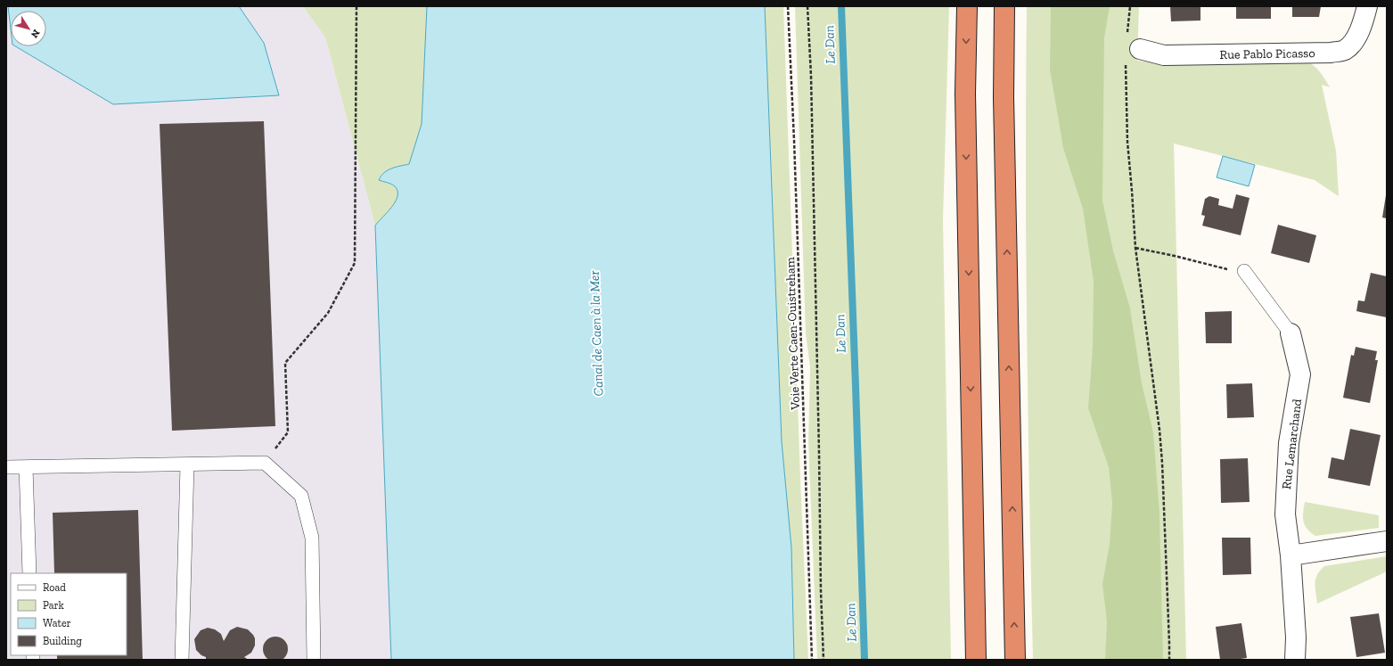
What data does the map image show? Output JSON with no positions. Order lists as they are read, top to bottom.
{
  "streets": {
    "street": ["Rue Pablo Picasso", "Rue Lemarchand"],
    "path": ["Voie Verte Caen-Ouistreham"]
  },
  "water": ["Le Dan", "Canal de Caen à la Mer"],
  "legend": [
    "Road",
    "Park",
    "Water",
    "Building"
  ],
  "north": "bottom right"
}
